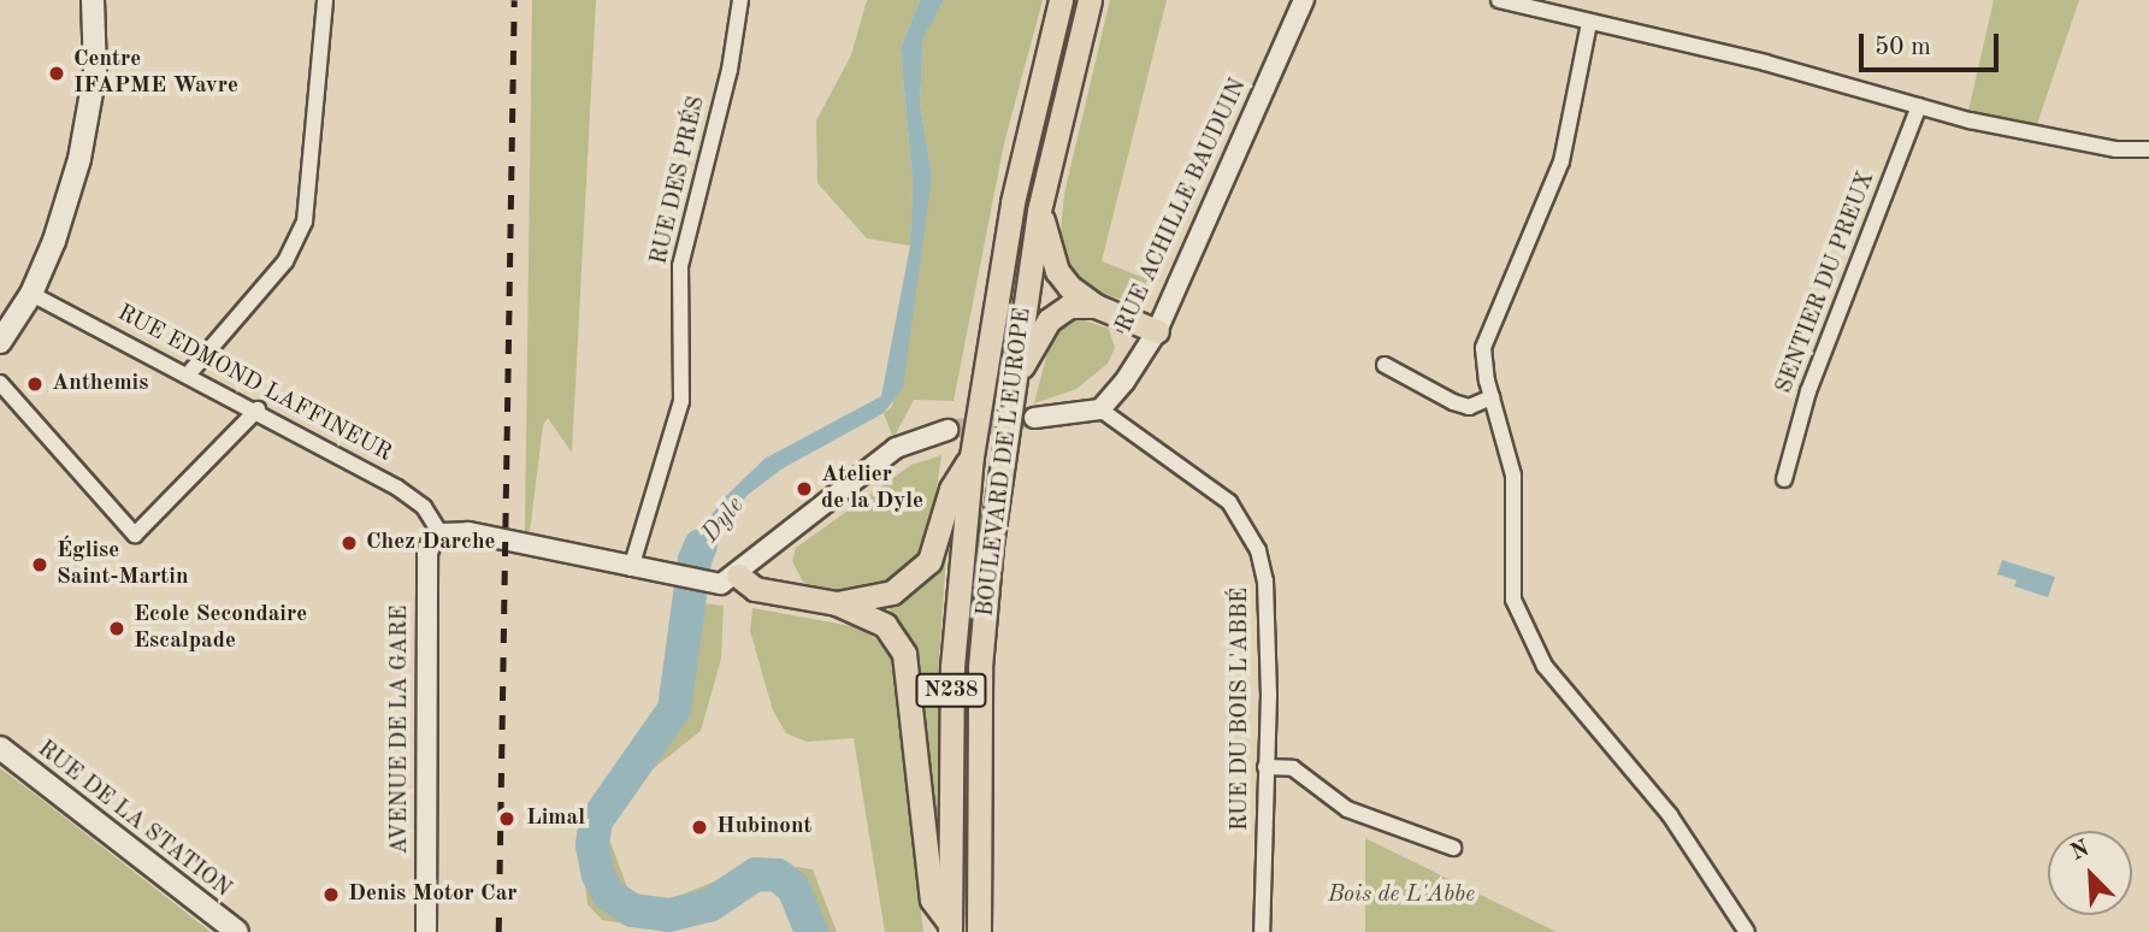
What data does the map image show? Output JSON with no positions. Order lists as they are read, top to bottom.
{
  "streets": {
    "highway": ["BOULEVARD DE L'EUROPE", "N238"],
    "main road": ["RUE DE LA STATION"],
    "street": [
      "RUE DES PRÉS",
      "RUE ACHILLE BAUDUIN",
      "SENTIER DU PREUX",
      "RUE EDMOND LAFFINEUR",
      "RUE DU BOIS L'ABBÉ",
      "AVENUE DE LA GARE"
    ]
  },
  "crossings": [
    ["RUE ACHILLE BAUDUIN", "RUE DU BOIS L'ABBÉ"],
    ["RUE EDMOND LAFFINEUR", "AVENUE DE LA GARE"]
  ],
  "water": ["Dyle"],
  "parks": ["Bois de L'Abbe"],
  "places": [
    "Centre IFAPME Wavre",
    "Anthemis",
    "Atelier de la Dyle",
    "Chez Darche",
    "Église Saint-Martin",
    "Ecole Secondaire Escalpade",
    "Limal",
    "Hubinont",
    "Denis Motor Car"
  ],
  "scale_bar": "50 m",
  "north": "top left"
}
